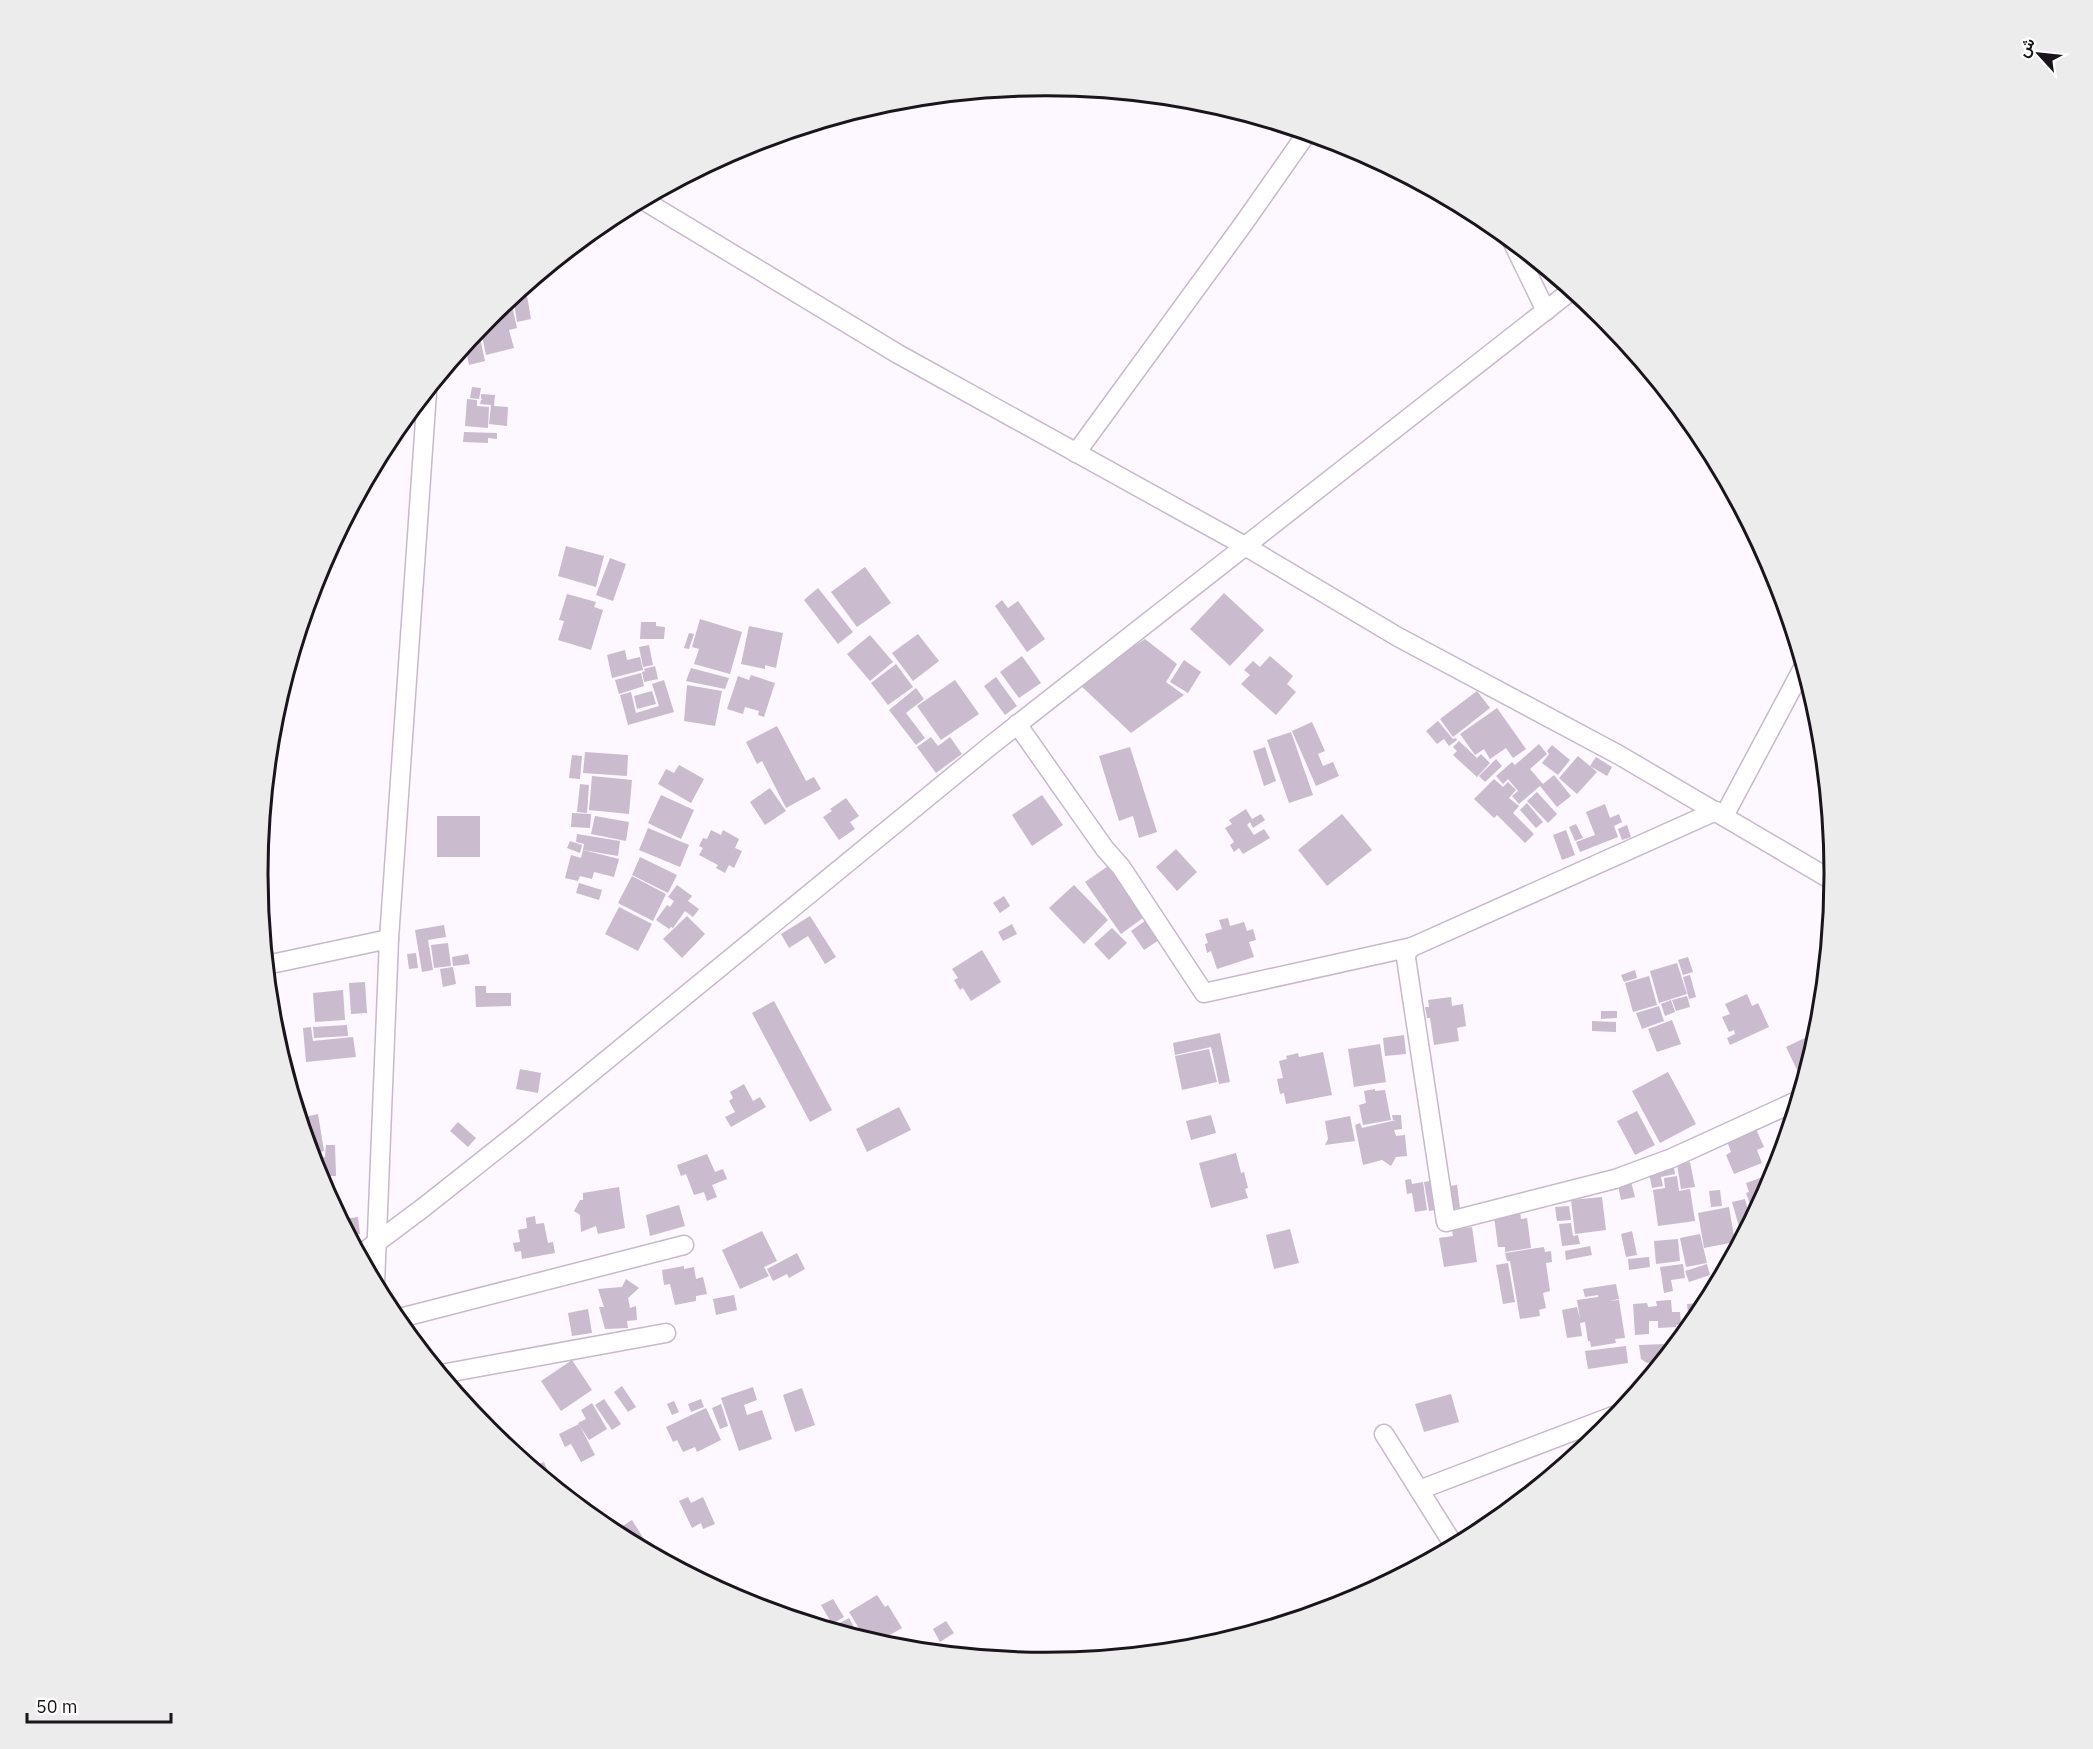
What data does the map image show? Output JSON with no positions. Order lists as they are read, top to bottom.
{
  "scale_bar": "50 m",
  "north": "top left"
}
